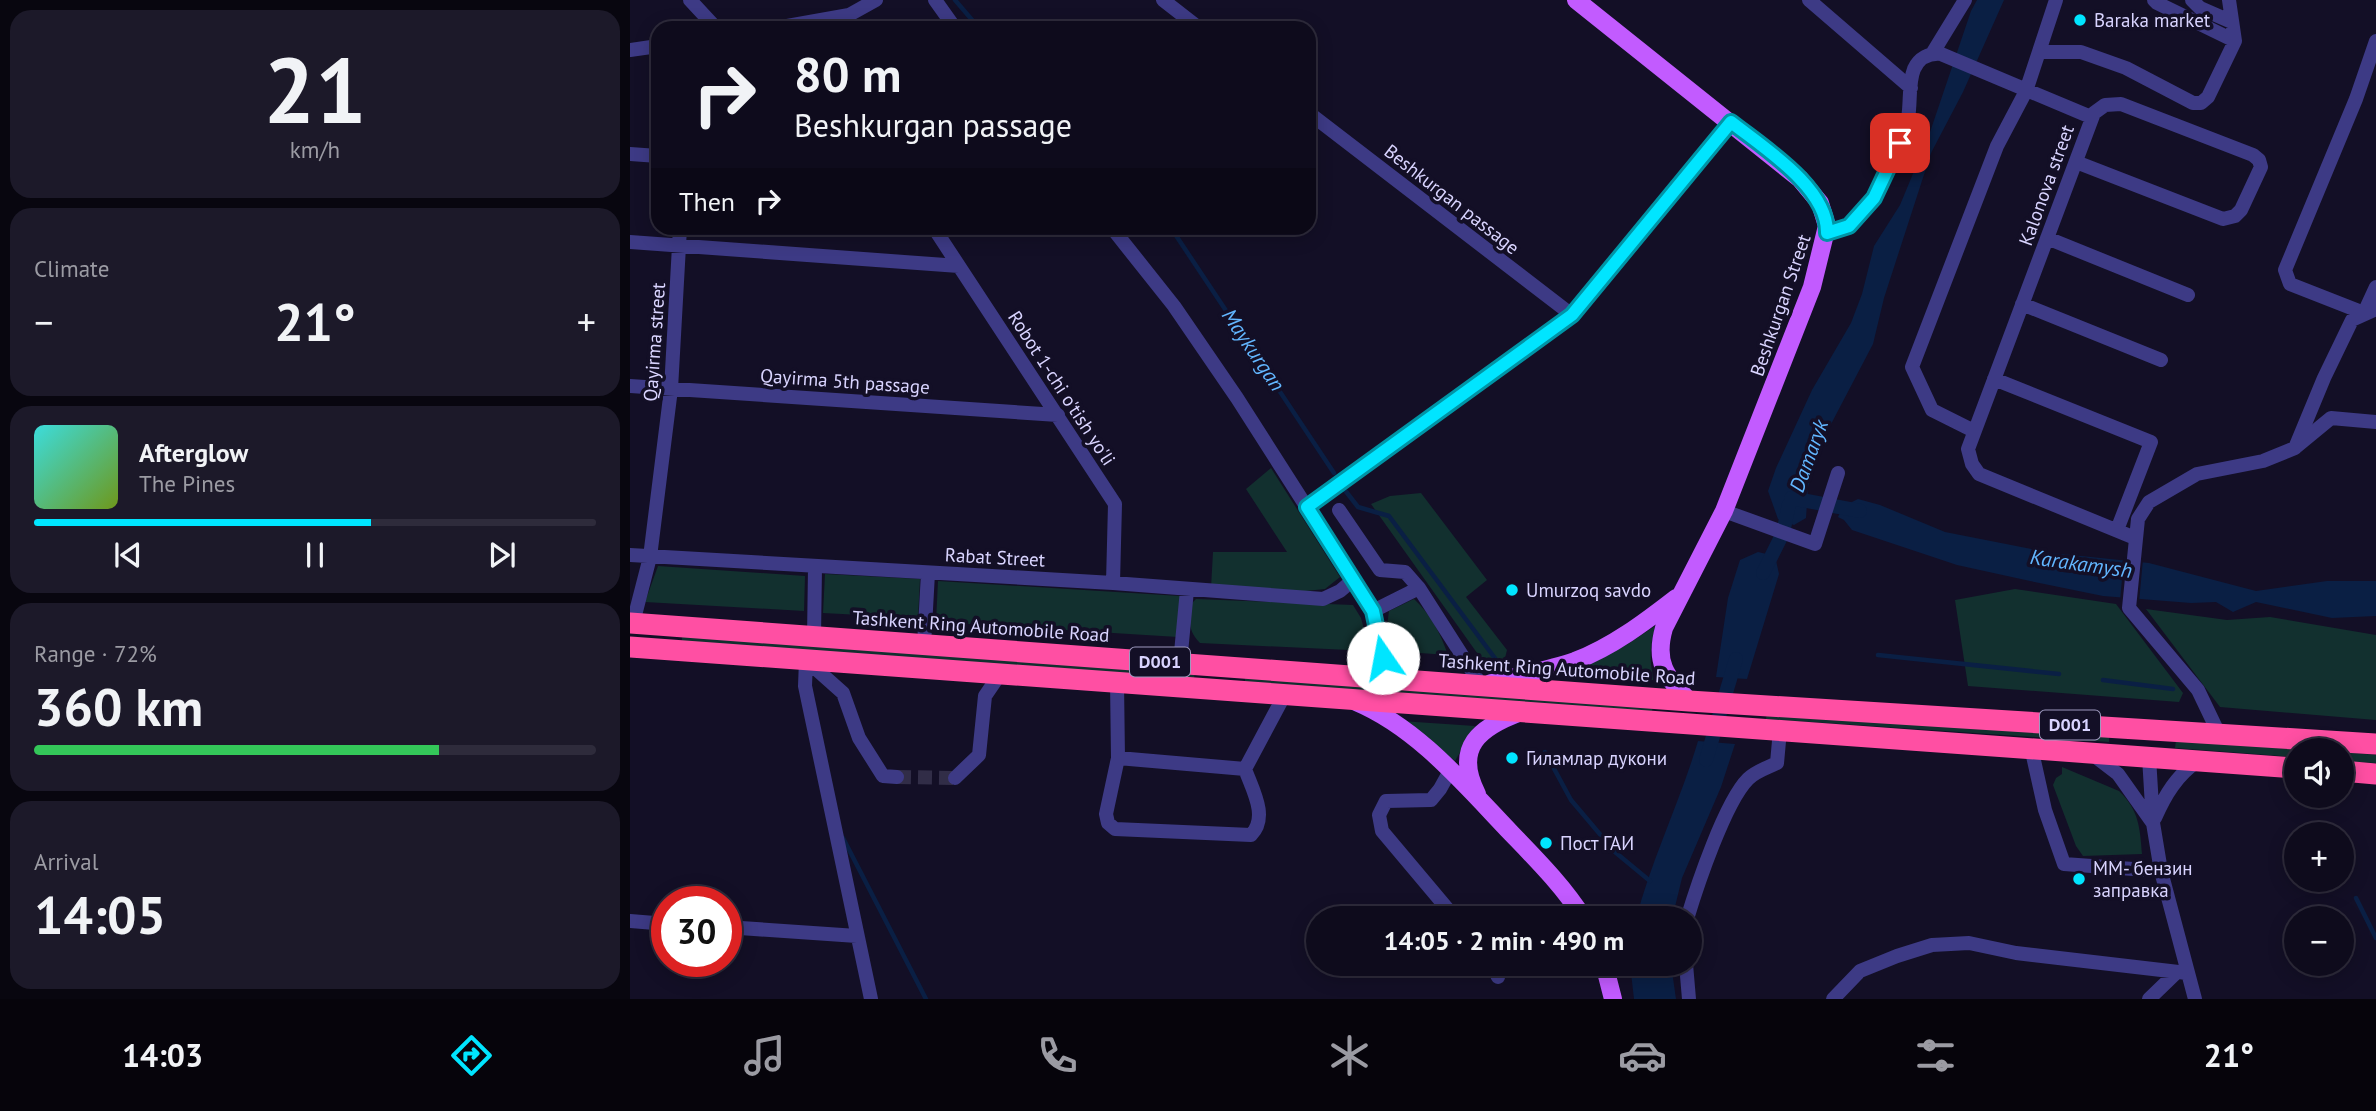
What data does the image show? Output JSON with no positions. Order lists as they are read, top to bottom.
{
  "streets": {
    "highway": ["Tashkent Ring Automobile Road", "D001"],
    "main road": ["Beshkurgan Street"],
    "street": [
      "Kalonova street",
      "Beshkurgan passage",
      "Qayirma street",
      "Qayirma 5th passage",
      "Robot 1-chi o'tish yo'li",
      "Rabat Street"
    ]
  },
  "crossings": [
    ["Beshkurgan Street", "Tashkent Ring Automobile Road"],
    ["Qayirma street", "Qayirma 5th passage"],
    ["Qayirma street", "Rabat Street"],
    ["Qayirma street", "Tashkent Ring Automobile Road"],
    ["Qayirma 5th passage", "Robot 1-chi o'tish yo'li"],
    ["Robot 1-chi o'tish yo'li", "Rabat Street"]
  ],
  "water": ["Maykurgan", "Damaryk", "Karakamysh"],
  "places": [
    "Baraka market",
    "Umurzoq savdo",
    "Гиламлар дукони",
    "Пост ГАИ",
    "ММ- бензин заправка"
  ],
  "page": {
    "tile": [
      ["21", "km/h"],
      "Climate",
      ["Range · 72%", "360 km"],
      ["Arrival", "14:05"]
    ],
    "turn": ["80 m", "Beshkurgan passage"],
    "then": "Then",
    "heat": ["−", "21°", "+"],
    "song": ["Afterglow", "The Pines"],
    "map_buttons": ["+", "−"],
    "limit": "30",
    "trip": "14:05 · 2 min · 490 m",
    "tabs": ["14:03", "21°"]
  }
}
